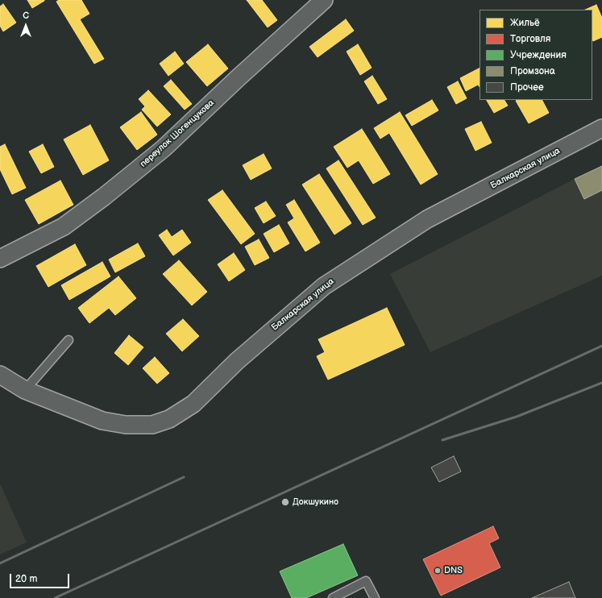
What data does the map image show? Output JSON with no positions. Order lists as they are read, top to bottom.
{
  "streets": {
    "street": ["переулок Шогенцукова", "Балкарская улица"]
  },
  "places": ["Докшукино", "DNS"],
  "legend": [
    "Жильё",
    "Торговля",
    "Учреждения",
    "Промзона",
    "Прочее"
  ],
  "scale_bar": "20 m",
  "north": "top"
}
